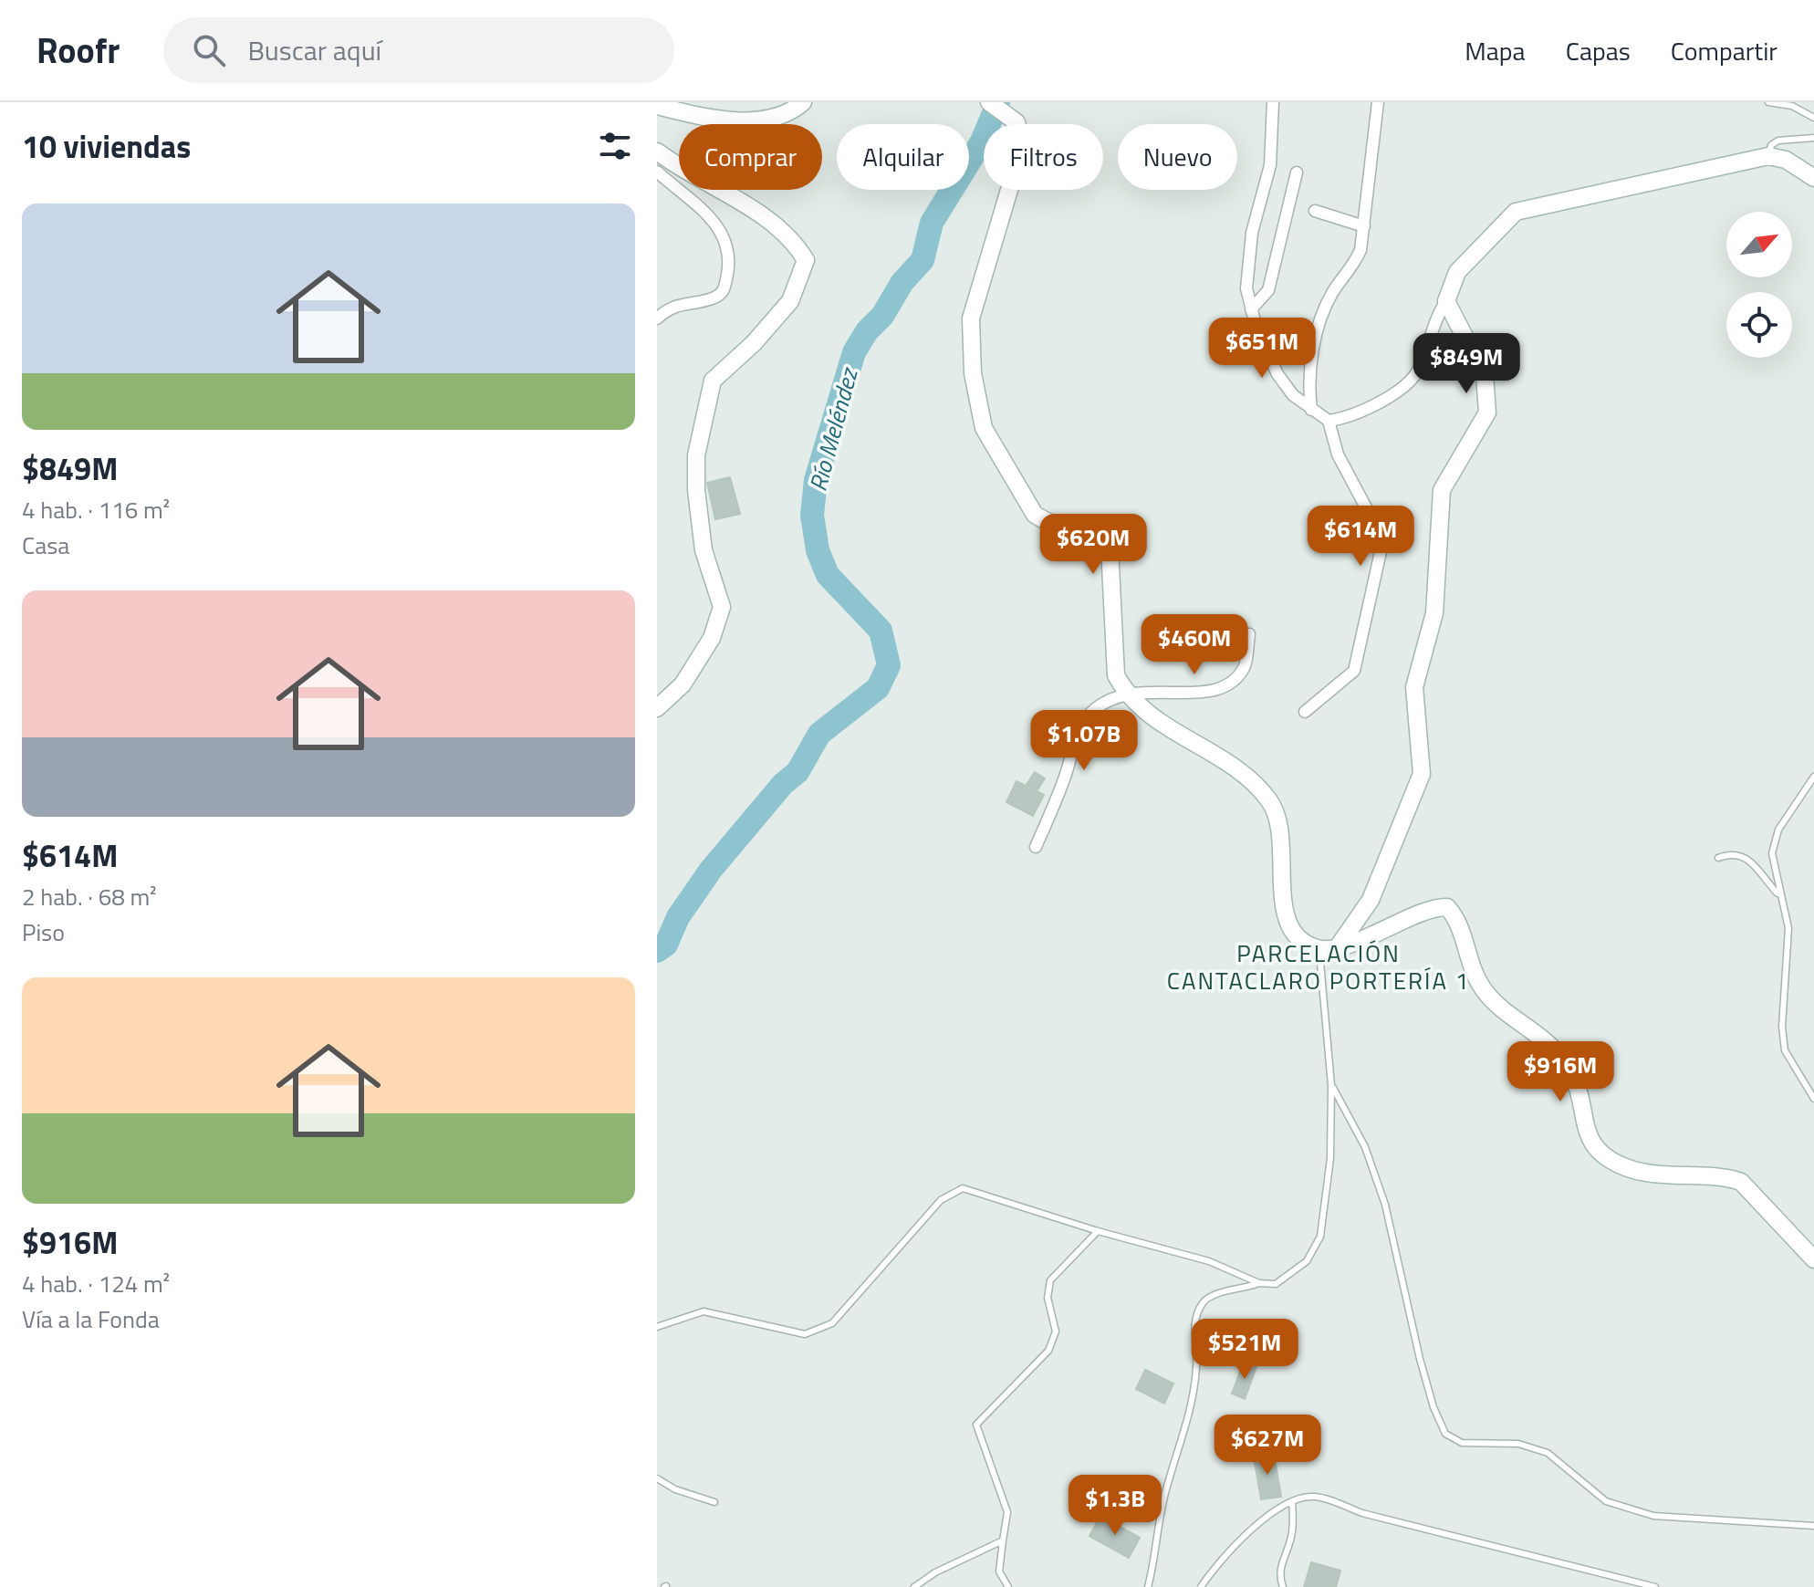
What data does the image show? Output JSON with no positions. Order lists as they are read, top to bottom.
{
  "districts": ["PARCELACIÓN CANTACLARO PORTERÍA 1"],
  "water": ["Río Meléndez"],
  "north": "top right",
  "page": {
    "header": "Roofr",
    "search": "Buscar aquí",
    "nav": ["Mapa", "Capas", "Compartir"],
    "heading": "10 viviendas",
    "chip": [
      "Comprar",
      "Alquilar",
      "Filtros",
      "Nuevo"
    ],
    "list": [
      {
        "name": "$849M",
        "note": "4 hab. · 116 m² · Casa"
      },
      {
        "name": "$614M",
        "note": "2 hab. · 68 m² · Piso"
      },
      {
        "name": "$916M",
        "note": "4 hab. · 124 m² · Vía a la Fonda"
      }
    ],
    "price": [
      "$651M",
      "$849M",
      "$614M",
      "$620M",
      "$460M",
      "$1.07B",
      "$916M",
      "$521M",
      "$627M",
      "$1.3B"
    ]
  }
}
